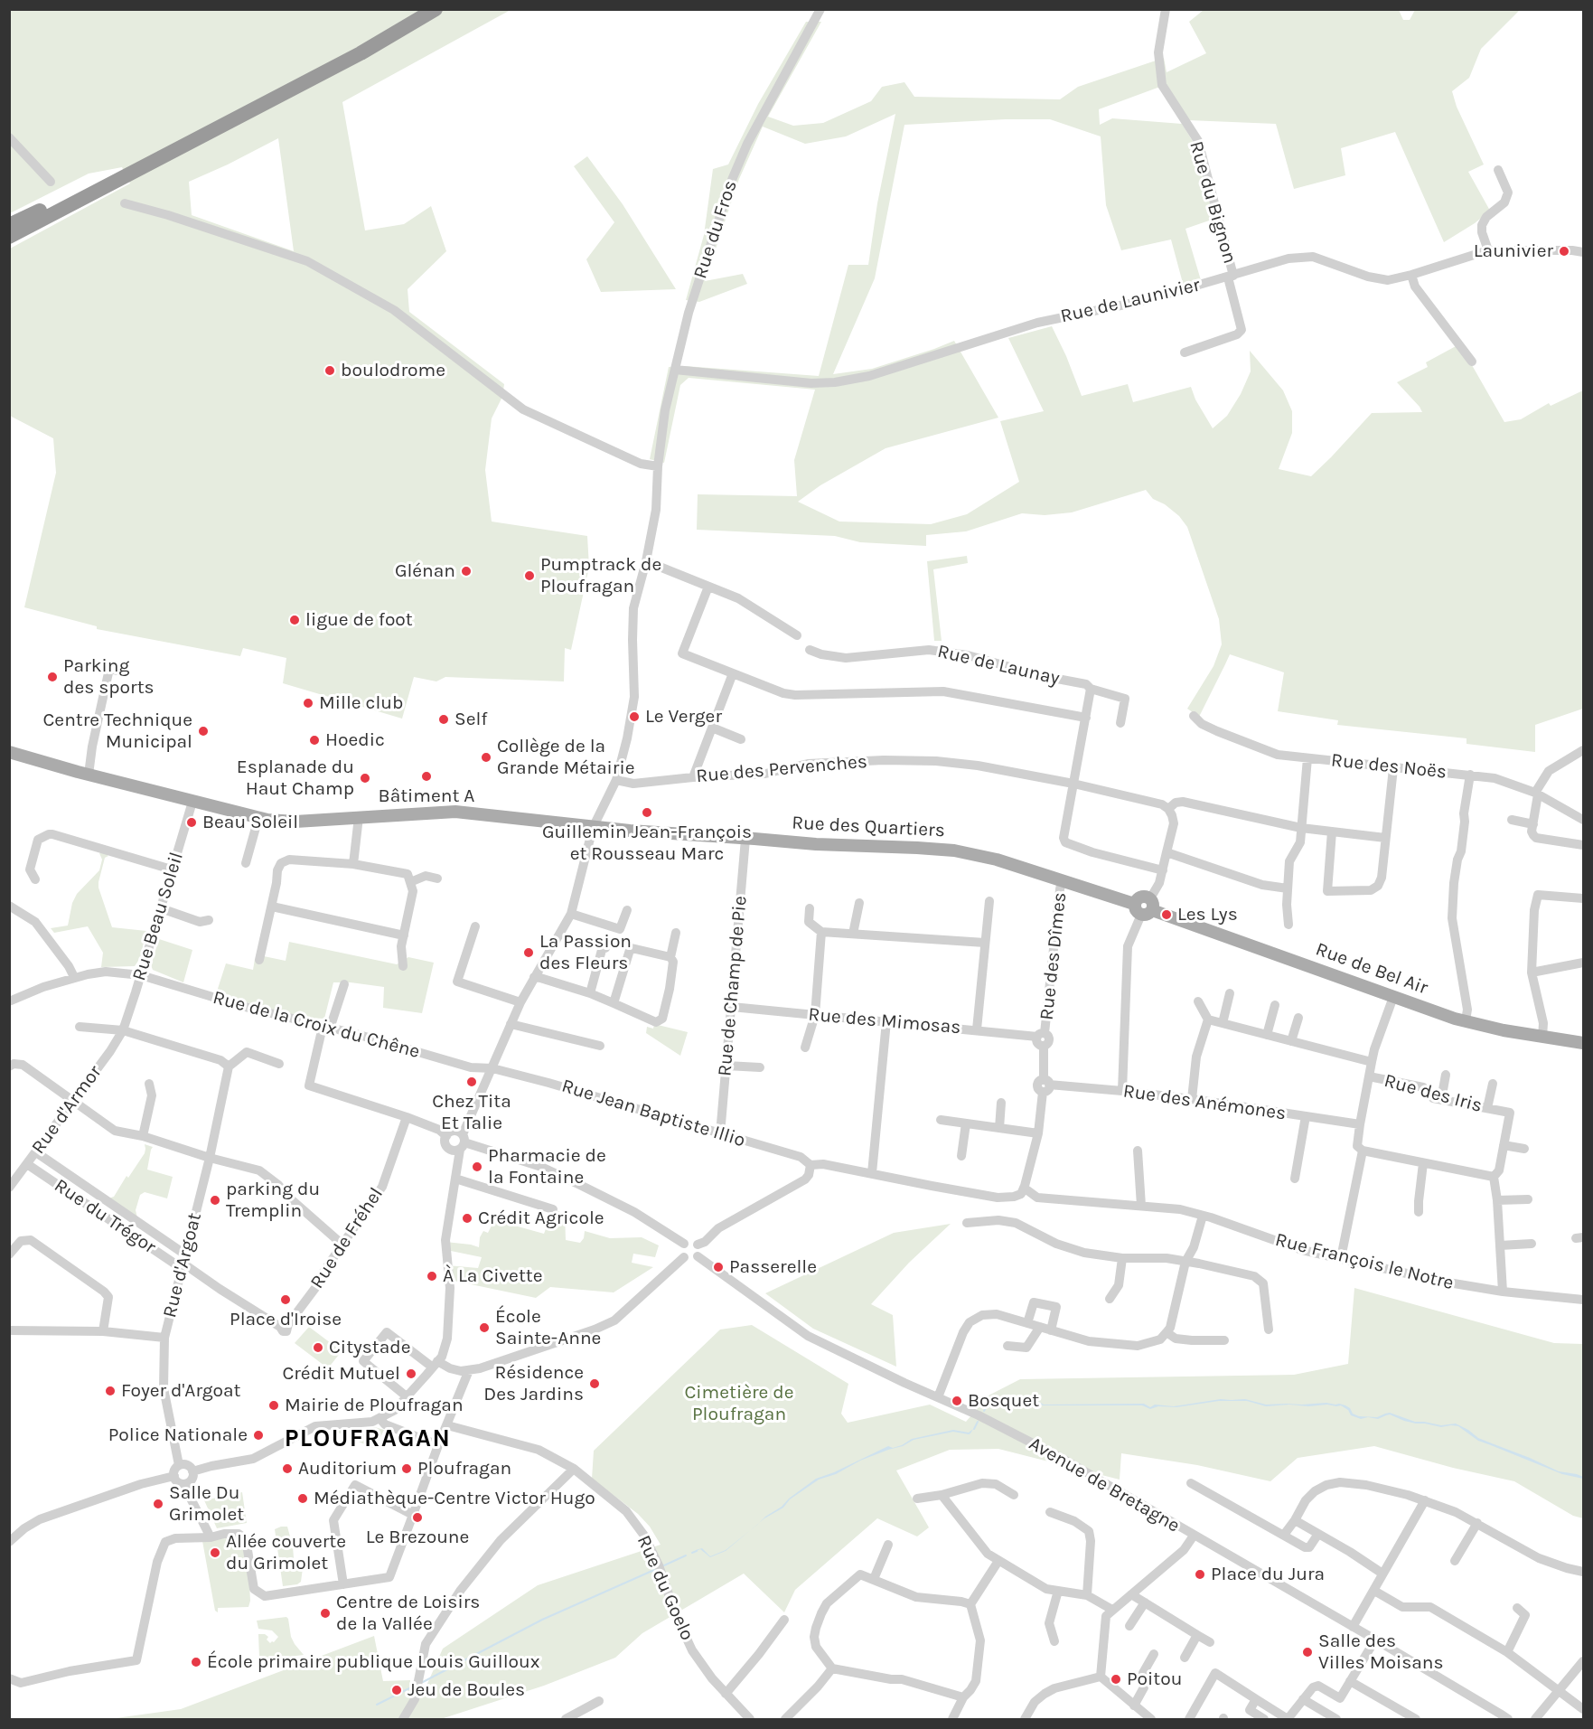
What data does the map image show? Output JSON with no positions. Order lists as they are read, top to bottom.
{
  "streets": {
    "main road": ["Rue des Quartiers", "Rue de Bel Air"],
    "street": [
      "Rue du Bignon",
      "Rue du Fros",
      "Rue de Launivier",
      "Rue de Launay",
      "Rue des Noës",
      "Rue des Pervenches",
      "Rue Beau Soleil",
      "Rue des Dîmes",
      "Rue de Champ de Pie",
      "Rue des Mimosas",
      "Rue de la Croix du Chêne",
      "Rue des Iris",
      "Rue des Anémones",
      "Rue d'Armor",
      "Rue Jean Baptiste Illio",
      "Rue du Trégor",
      "Rue de Fréhel",
      "Rue François le Notre",
      "Rue d'Argoat",
      "Avenue de Bretagne",
      "Rue du Goelo"
    ]
  },
  "crossings": [
    ["Rue du Bignon", "Rue de Launivier"],
    ["Rue du Fros", "Rue de Launivier"],
    ["Rue du Fros", "Rue des Pervenches"],
    ["Rue du Fros", "Rue des Quartiers"],
    ["Rue du Fros", "Rue de la Croix du Chêne"],
    ["Rue du Fros", "Rue Jean Baptiste Illio"],
    ["Rue des Quartiers", "Rue Beau Soleil"],
    ["Rue des Quartiers", "Rue des Dîmes"],
    ["Rue des Quartiers", "Rue de Bel Air"],
    ["Rue des Quartiers", "Rue de Champ de Pie"],
    ["Rue Beau Soleil", "Rue de la Croix du Chêne"],
    ["Rue Beau Soleil", "Rue d'Armor"],
    ["Rue des Dîmes", "Rue des Mimosas"],
    ["Rue des Dîmes", "Rue des Anémones"],
    ["Rue des Dîmes", "Rue François le Notre"],
    ["Rue de Champ de Pie", "Rue des Mimosas"],
    ["Rue de Champ de Pie", "Rue Jean Baptiste Illio"],
    ["Rue de la Croix du Chêne", "Rue Jean Baptiste Illio"],
    ["Rue des Iris", "Rue François le Notre"],
    ["Rue d'Armor", "Rue du Trégor"],
    ["Rue du Trégor", "Rue de Fréhel"],
    ["Rue du Trégor", "Rue d'Argoat"],
    ["Rue de Fréhel", "Rue d'Argoat"]
  ],
  "districts": ["PLOUFRAGAN"],
  "parks": ["Cimetière de Ploufragan"],
  "places": [
    "Launivier",
    "boulodrome",
    "Glénan",
    "Pumptrack de Ploufragan",
    "ligue de foot",
    "Parking des sports",
    "Mille club",
    "Le Verger",
    "Self",
    "Centre Technique Municipal",
    "Hoedic",
    "Collège de la Grande Métairie",
    "Bâtiment A",
    "Esplanade du Haut Champ",
    "Guillemin Jean-François et Rousseau Marc",
    "Beau Soleil",
    "Les Lys",
    "La Passion des Fleurs",
    "Chez Tita Et Talie",
    "Pharmacie de la Fontaine",
    "parking du Tremplin",
    "Crédit Agricole",
    "Passerelle",
    "À La Civette",
    "Place d'Iroise",
    "École Sainte-Anne",
    "Citystade",
    "Crédit Mutuel",
    "Résidence Des Jardins",
    "Foyer d'Argoat",
    "Bosquet",
    "Mairie de Ploufragan",
    "Police Nationale",
    "Auditorium",
    "Ploufragan",
    "Médiathèque-Centre Victor Hugo",
    "Salle Du Grimolet",
    "Le Brezoune",
    "Allée couverte du Grimolet",
    "Place du Jura",
    "Centre de Loisirs de la Vallée",
    "Salle des Villes Moisans",
    "École primaire publique Louis Guilloux",
    "Poitou",
    "Jeu de Boules"
  ]
}
